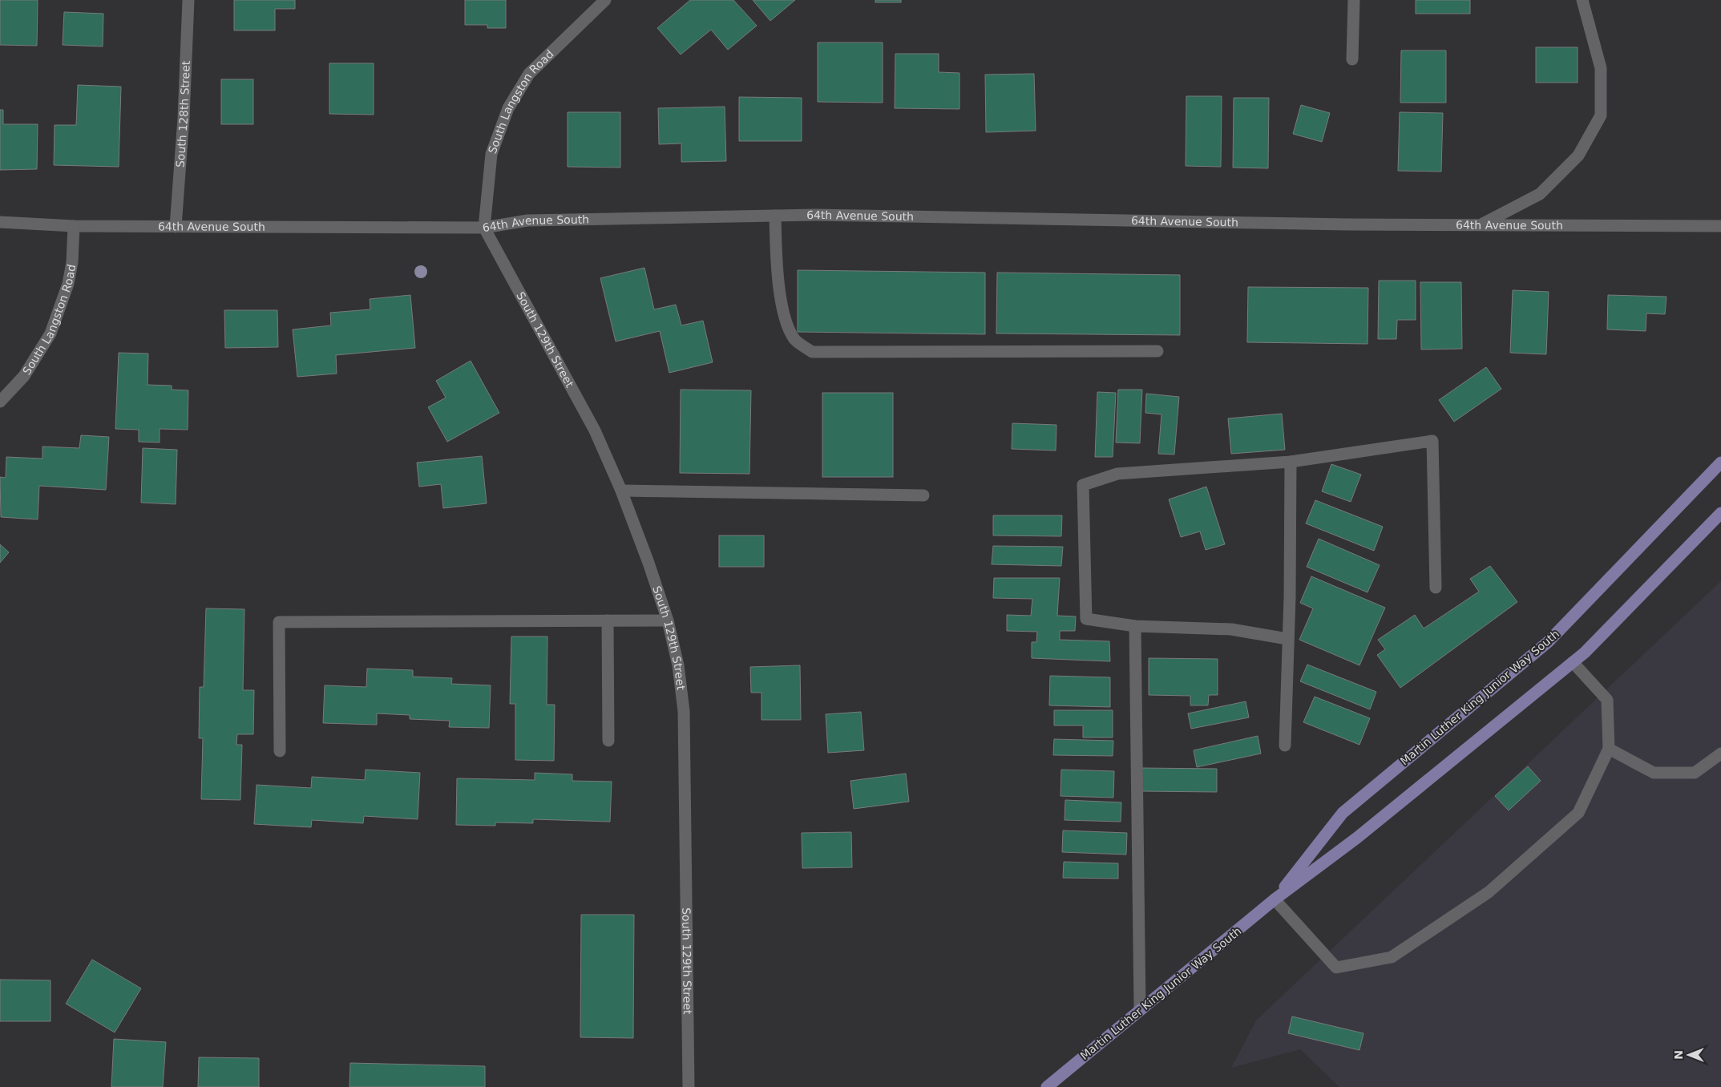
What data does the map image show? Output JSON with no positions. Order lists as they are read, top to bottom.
{
  "streets": {
    "main road": ["Martin Luther King Junior Way South"],
    "street": [
      "South Langston Road",
      "South 128th Street",
      "64th Avenue South",
      "South 129th Street"
    ]
  },
  "crossings": [
    ["South Langston Road", "64th Avenue South"],
    ["South Langston Road", "South 129th Street"],
    ["South 128th Street", "64th Avenue South"],
    ["64th Avenue South", "South 129th Street"]
  ],
  "north": "left"
}
